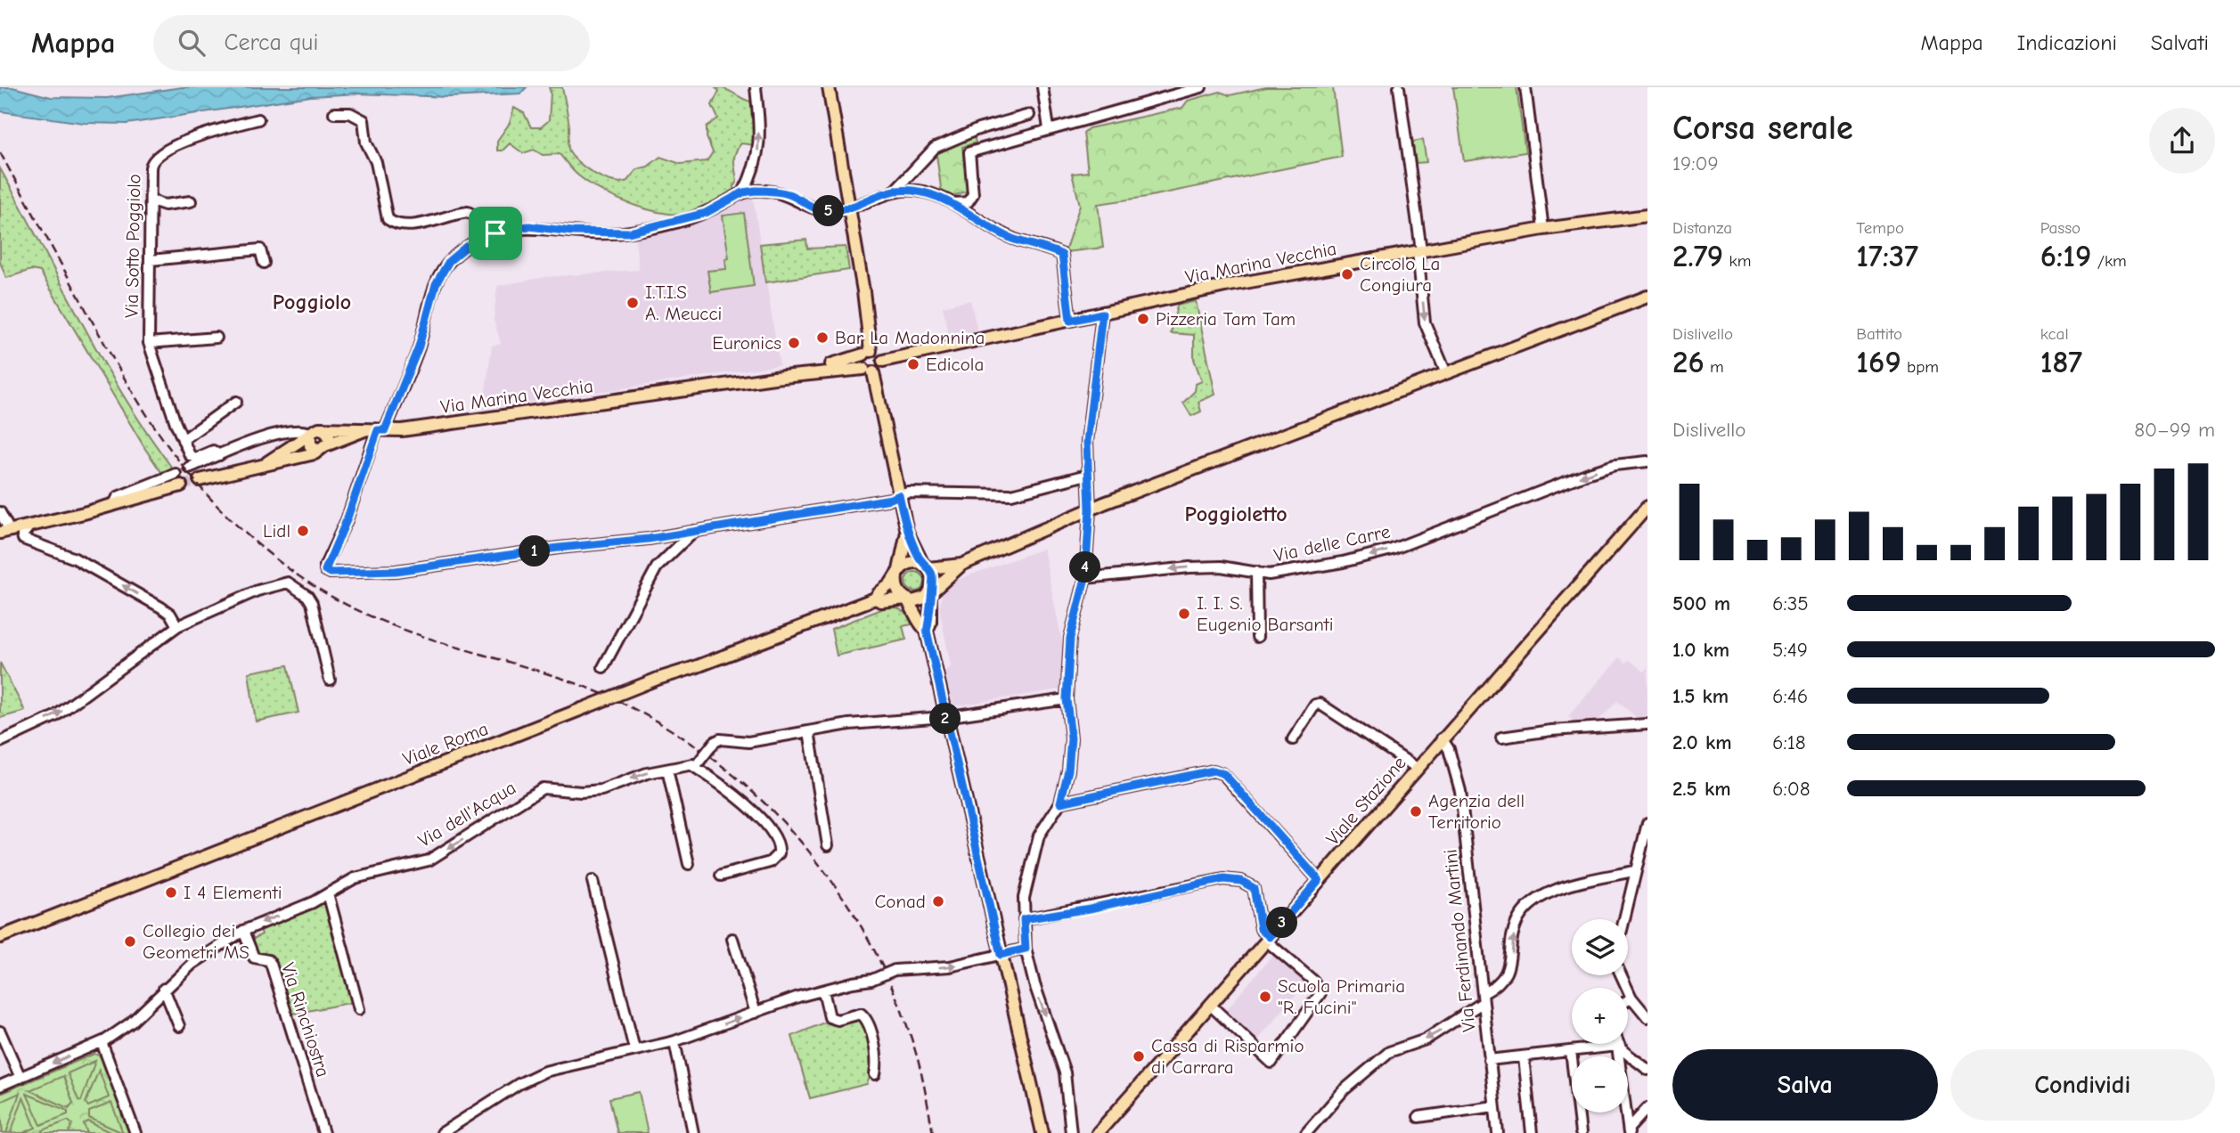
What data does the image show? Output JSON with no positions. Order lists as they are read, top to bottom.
{
  "streets": {
    "main road": ["Via Marina Vecchia", "Viale Roma", "Viale Stazione"],
    "street": [
      "Via Sotto Poggiolo",
      "Via delle Carre",
      "Via dell'Acqua",
      "Via Ferdinando Martini",
      "Via Rinchiostra"
    ]
  },
  "crossings": [
    ["Viale Stazione", "Via Ferdinando Martini"],
    ["Via dell'Acqua", "Via Rinchiostra"]
  ],
  "one_way": ["Via delle Carre", "Via dell'Acqua"],
  "districts": ["Poggiolo", "Poggioletto"],
  "places": [
    "Circolo La Congiura",
    "I.T.I.S A. Meucci",
    "Pizzeria Tam Tam",
    "Bar La Madonnina",
    "Euronics",
    "Edicola",
    "Lidl",
    "I. I. S. Eugenio Barsanti",
    "Agenzia dell Territorio",
    "I 4 Elementi",
    "Conad",
    "Collegio dei Geometri MS",
    "Scuola Primaria \"R. Fucini\"",
    "Cassa di Risparmio di Carrara"
  ],
  "page": {
    "header": "Mappa",
    "search": "Cerca qui",
    "nav": ["Mappa", "Indicazioni", "Salvati"],
    "heading": ["Corsa serale", "19:09"],
    "stats": [
      ["Distanza", "2.79 km"],
      ["Tempo", "17:37"],
      ["Passo", "6:19 /km"],
      ["Dislivello", "26 m"],
      ["Battito", "169 bpm"],
      ["kcal", "187"]
    ],
    "pins": [
      "5",
      "1",
      "4",
      "2",
      "3"
    ],
    "chart": ["Dislivello", "80–99 m"],
    "list": [
      {
        "name": "500 m",
        "note": "6:35"
      },
      {
        "name": "1.0 km",
        "note": "5:49"
      },
      {
        "name": "1.5 km",
        "note": "6:46"
      },
      {
        "name": "2.0 km",
        "note": "6:18"
      },
      {
        "name": "2.5 km",
        "note": "6:08"
      }
    ],
    "map_buttons": ["+", "−"],
    "buttons": ["Salva", "Condividi"]
  }
}
